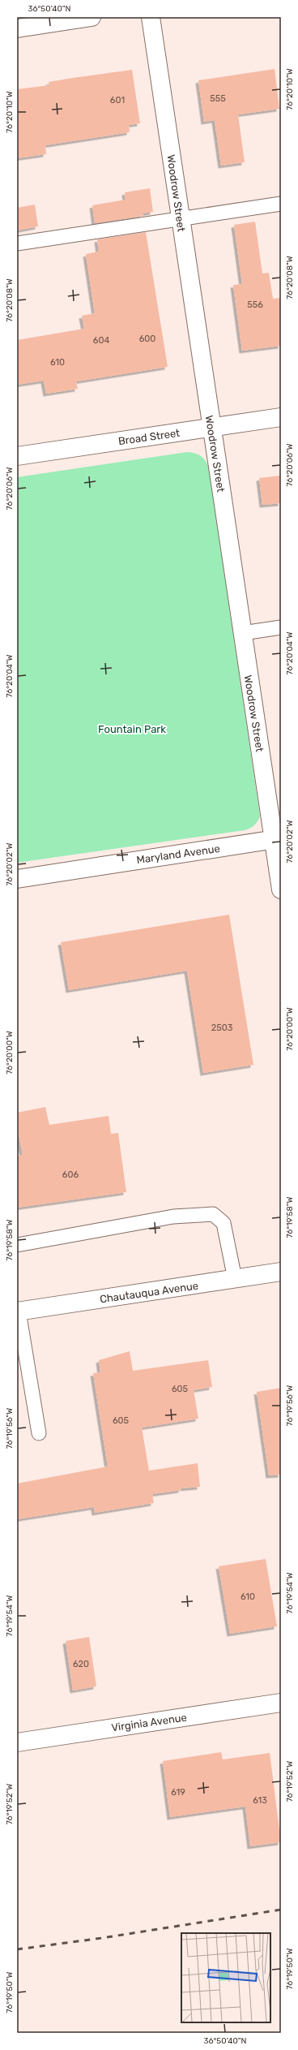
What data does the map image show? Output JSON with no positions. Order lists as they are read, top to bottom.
{
  "streets": {
    "street": [
      "Woodrow Street",
      "Broad Street",
      "Maryland Avenue",
      "Chautauqua Avenue",
      "Virginia Avenue"
    ]
  },
  "crossings": [
    ["Woodrow Street", "Broad Street"],
    ["Woodrow Street", "Maryland Avenue"]
  ],
  "parks": ["Fountain Park"],
  "house_numbers": [
    "555",
    "601",
    "556",
    "600",
    "604",
    "610",
    "2503",
    "606",
    "605",
    "605",
    "610",
    "620",
    "619",
    "613"
  ],
  "coordinates": [
    "36°50'40\"N",
    "76°20'10\"W",
    "76°20'08\"W",
    "76°20'06\"W",
    "76°20'04\"W",
    "76°20'02\"W",
    "76°20'00\"W",
    "76°19'58\"W",
    "76°19'56\"W",
    "76°19'54\"W",
    "76°19'52\"W",
    "76°19'50\"W"
  ]
}
